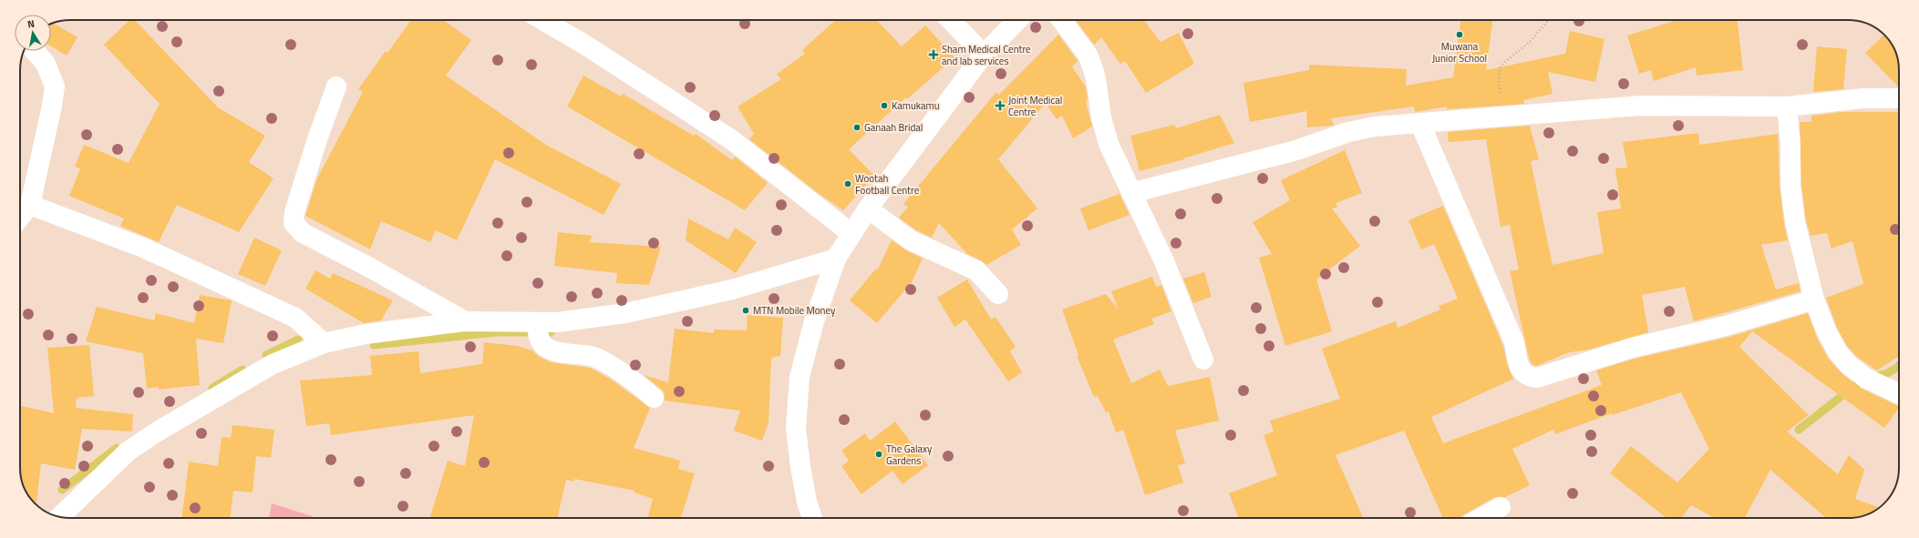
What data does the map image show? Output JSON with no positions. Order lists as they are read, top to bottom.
{
  "places": {
    "other": [
      "Muwana Junior School",
      "Kamukamu",
      "Ganaah Bridal",
      "Wootah Football Centre",
      "MTN Mobile Money",
      "The Galaxy Gardens"
    ],
    "health": ["Sham Medical Centre and lab services", "Joint Medical Centre"]
  },
  "north": "top"
}
